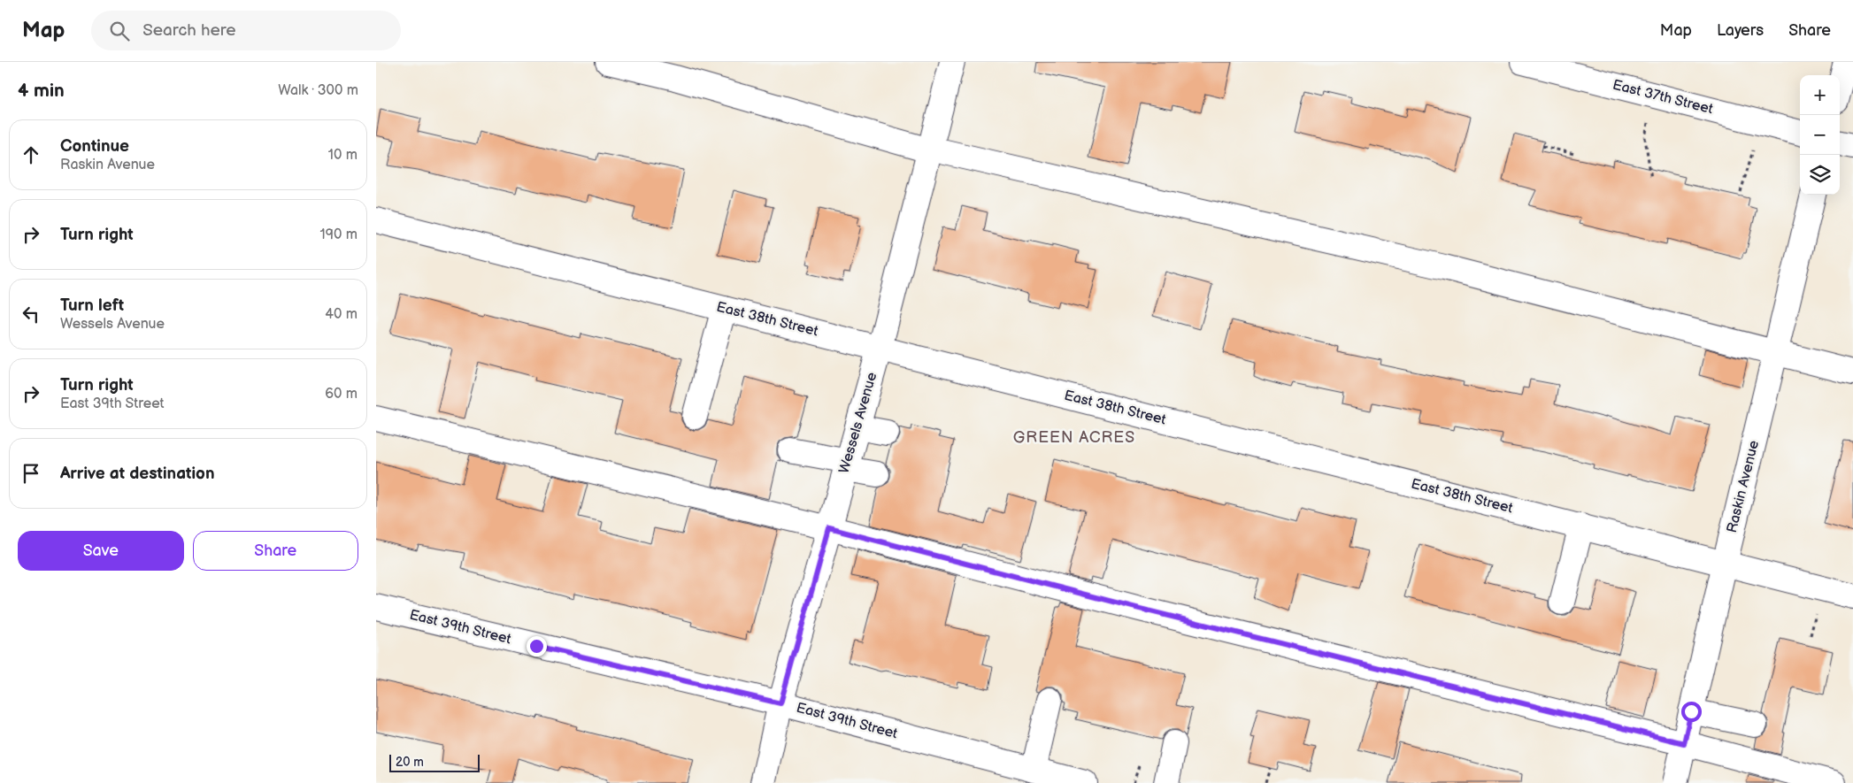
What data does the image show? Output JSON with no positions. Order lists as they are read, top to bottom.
{
  "streets": {
    "street": [
      "East 37th Street",
      "East 38th Street",
      "Wessels Avenue",
      "Raskin Avenue",
      "East 39th Street"
    ]
  },
  "crossings": [
    ["East 38th Street", "Wessels Avenue"],
    ["East 38th Street", "Raskin Avenue"],
    ["Wessels Avenue", "East 39th Street"]
  ],
  "districts": ["GREEN ACRES"],
  "scale_bar": "20 m",
  "page": {
    "header": "Map",
    "search": "Search here",
    "nav": ["Map", "Layers", "Share"],
    "heading": ["4 min", "Walk · 300 m"],
    "map_buttons": ["+", "−"],
    "list": [
      ["Continue", "Raskin Avenue", "10 m"],
      ["Turn right", "190 m"],
      ["Turn left", "Wessels Avenue", "40 m"],
      ["Turn right", "East 39th Street", "60 m"],
      "Arrive at destination"
    ],
    "buttons": ["Save", "Share"],
    "scale": "20 m"
  }
}
